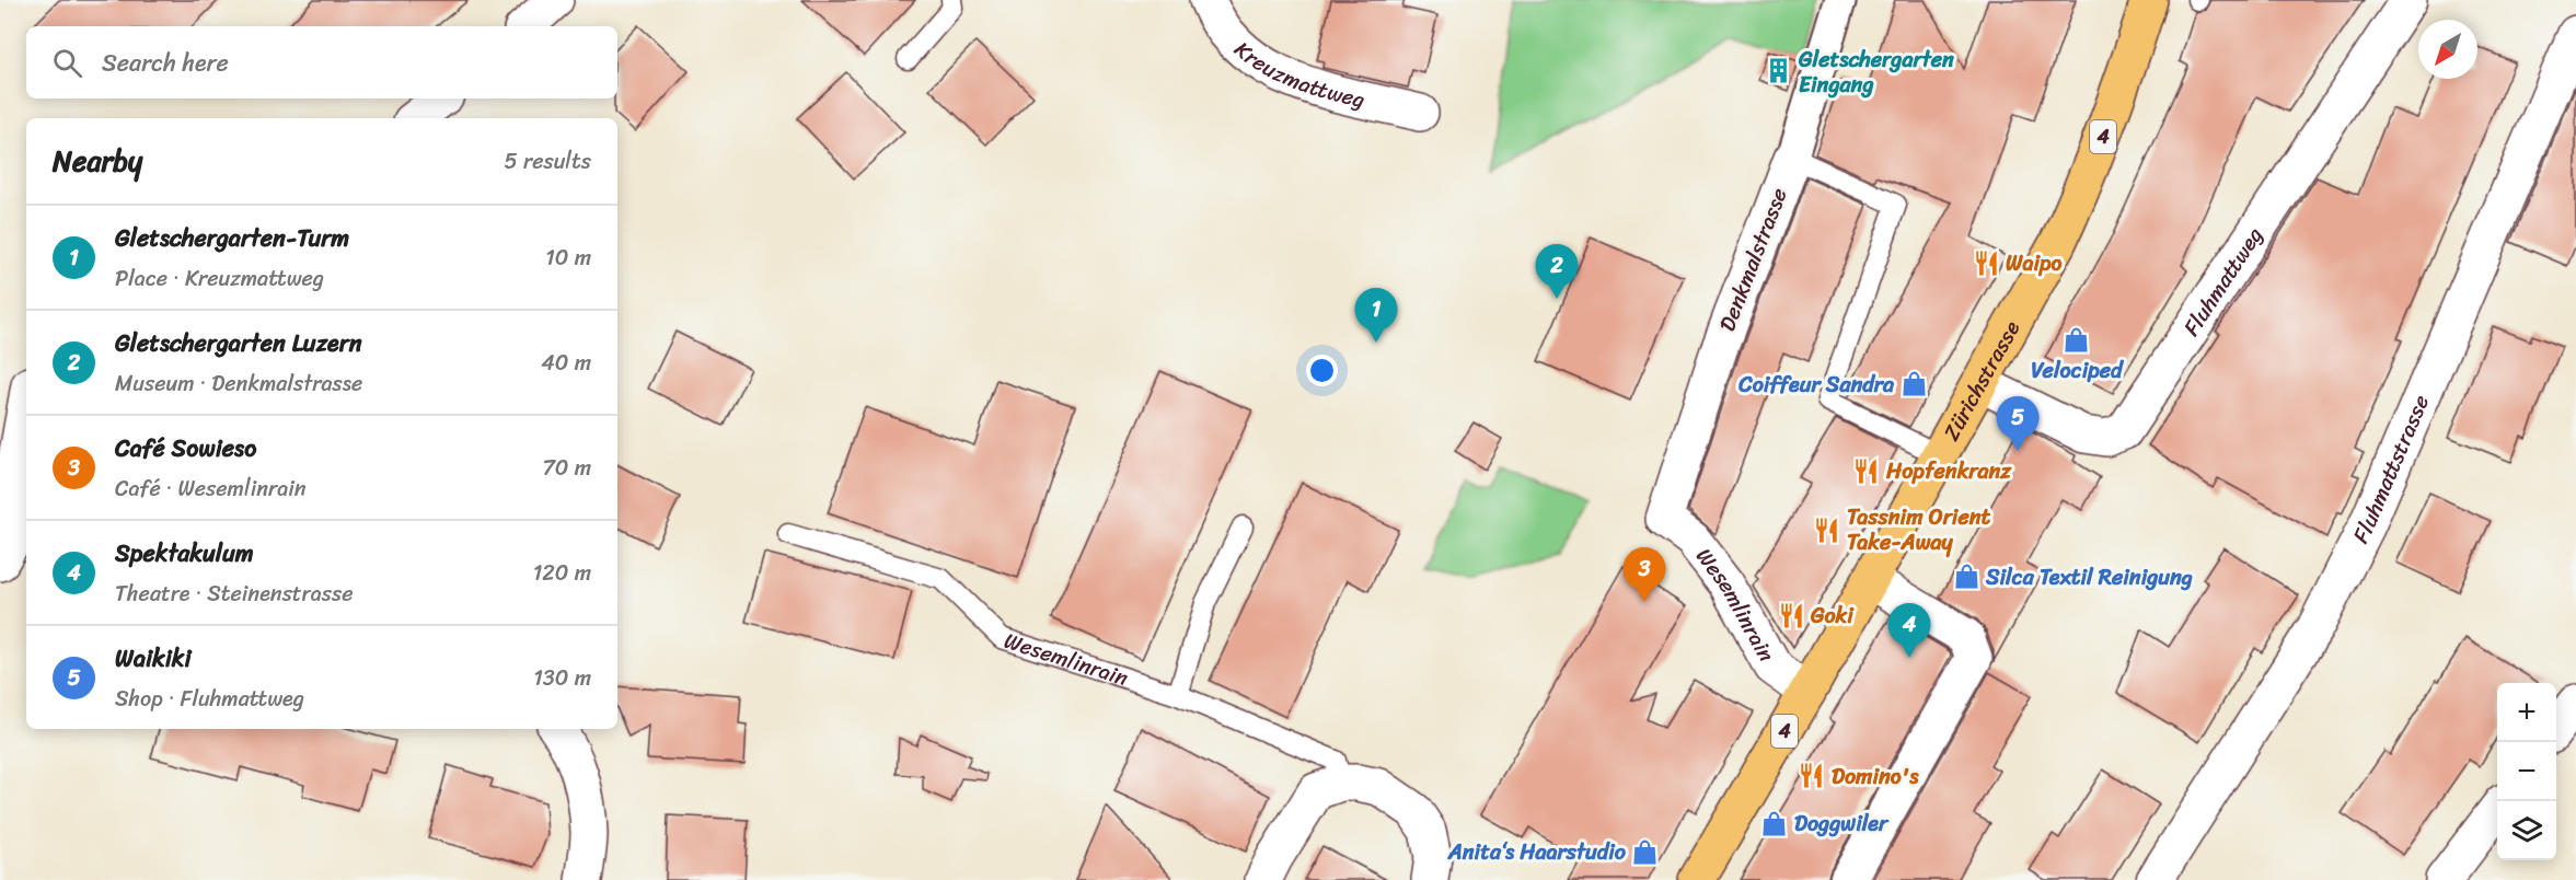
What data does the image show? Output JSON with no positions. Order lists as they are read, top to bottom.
{
  "streets": {
    "main road": ["4", "Zürichstrasse"],
    "street": [
      "Kreuzmattweg",
      "Denkmalstrasse",
      "Fluhmattweg",
      "Fluhmattstrasse",
      "Wesemlinrain"
    ]
  },
  "crossings": [
    ["Denkmalstrasse", "Wesemlinrain"],
    ["Fluhmattweg", "Zürichstrasse"],
    ["Zürichstrasse", "Wesemlinrain"]
  ],
  "places": {
    "building": ["Gletschergarten Eingang"],
    "restaurant": [
      "Waipo",
      "Hopfenkranz",
      "Tassnim Orient Take-Away",
      "Goki",
      "Domino's"
    ],
    "shop": [
      "Velociped",
      "Coiffeur Sandra",
      "Silca Textil Reinigung",
      "Doggwiler",
      "Anita‘s Haarstudio"
    ]
  },
  "north": "bottom left",
  "page": {
    "search": "Search here",
    "heading": ["Nearby", "5 results"],
    "list": [
      {
        "mark": "1",
        "name": "Gletschergarten-Turm",
        "note": "Place · Kreuzmattweg",
        "value": "10 m"
      },
      {
        "mark": "2",
        "name": "Gletschergarten Luzern",
        "note": "Museum · Denkmalstrasse",
        "value": "40 m"
      },
      {
        "mark": "3",
        "name": "Café Sowieso",
        "note": "Café · Wesemlinrain",
        "value": "70 m"
      },
      {
        "mark": "4",
        "name": "Spektakulum",
        "note": "Theatre · Steinenstrasse",
        "value": "120 m"
      },
      {
        "mark": "5",
        "name": "Waikiki",
        "note": "Shop · Fluhmattweg",
        "value": "130 m"
      }
    ],
    "pins": [
      "2",
      "1",
      "5",
      "3",
      "4"
    ],
    "map_buttons": ["+", "−"]
  }
}
